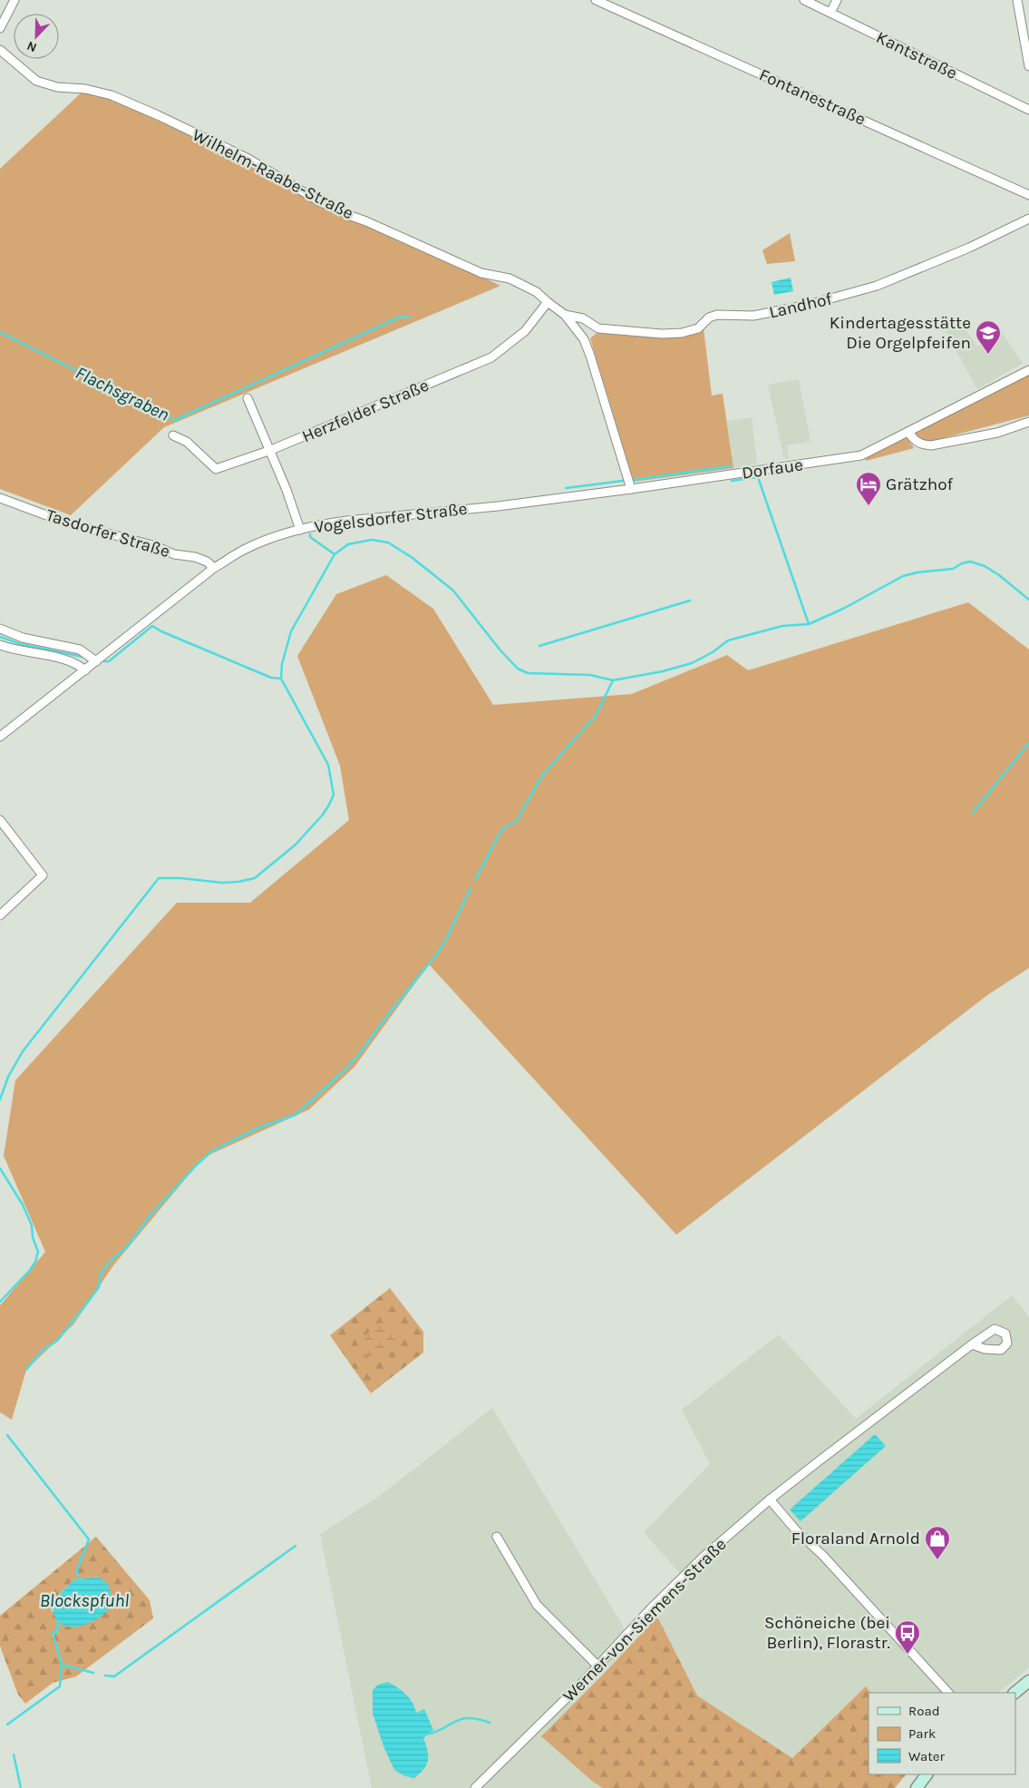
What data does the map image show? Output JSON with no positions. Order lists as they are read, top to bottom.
{
  "streets": {
    "street": [
      "Kantstraße",
      "Fontanestraße",
      "Wilhelm-Raabe-Straße",
      "Landhof",
      "Herzfelder Straße",
      "Dorfaue",
      "Vogelsdorfer Straße",
      "Tasdorfer Straße",
      "Werner-von-Siemens-Straße"
    ]
  },
  "crossings": [
    ["Wilhelm-Raabe-Straße", "Landhof"],
    ["Wilhelm-Raabe-Straße", "Herzfelder Straße"],
    ["Dorfaue", "Vogelsdorfer Straße"],
    ["Vogelsdorfer Straße", "Tasdorfer Straße"]
  ],
  "water": ["Flachsgraben", "Blockspfuhl"],
  "places": {
    "school or university": ["Kindertagesstätte Die Orgelpfeifen"],
    "hotel": ["Grätzhof"],
    "shop": ["Floraland Arnold"],
    "bus stop": ["Schöneiche (bei Berlin), Florastr."]
  },
  "legend": ["Road", "Park", "Water"],
  "north": "bottom left"
}
